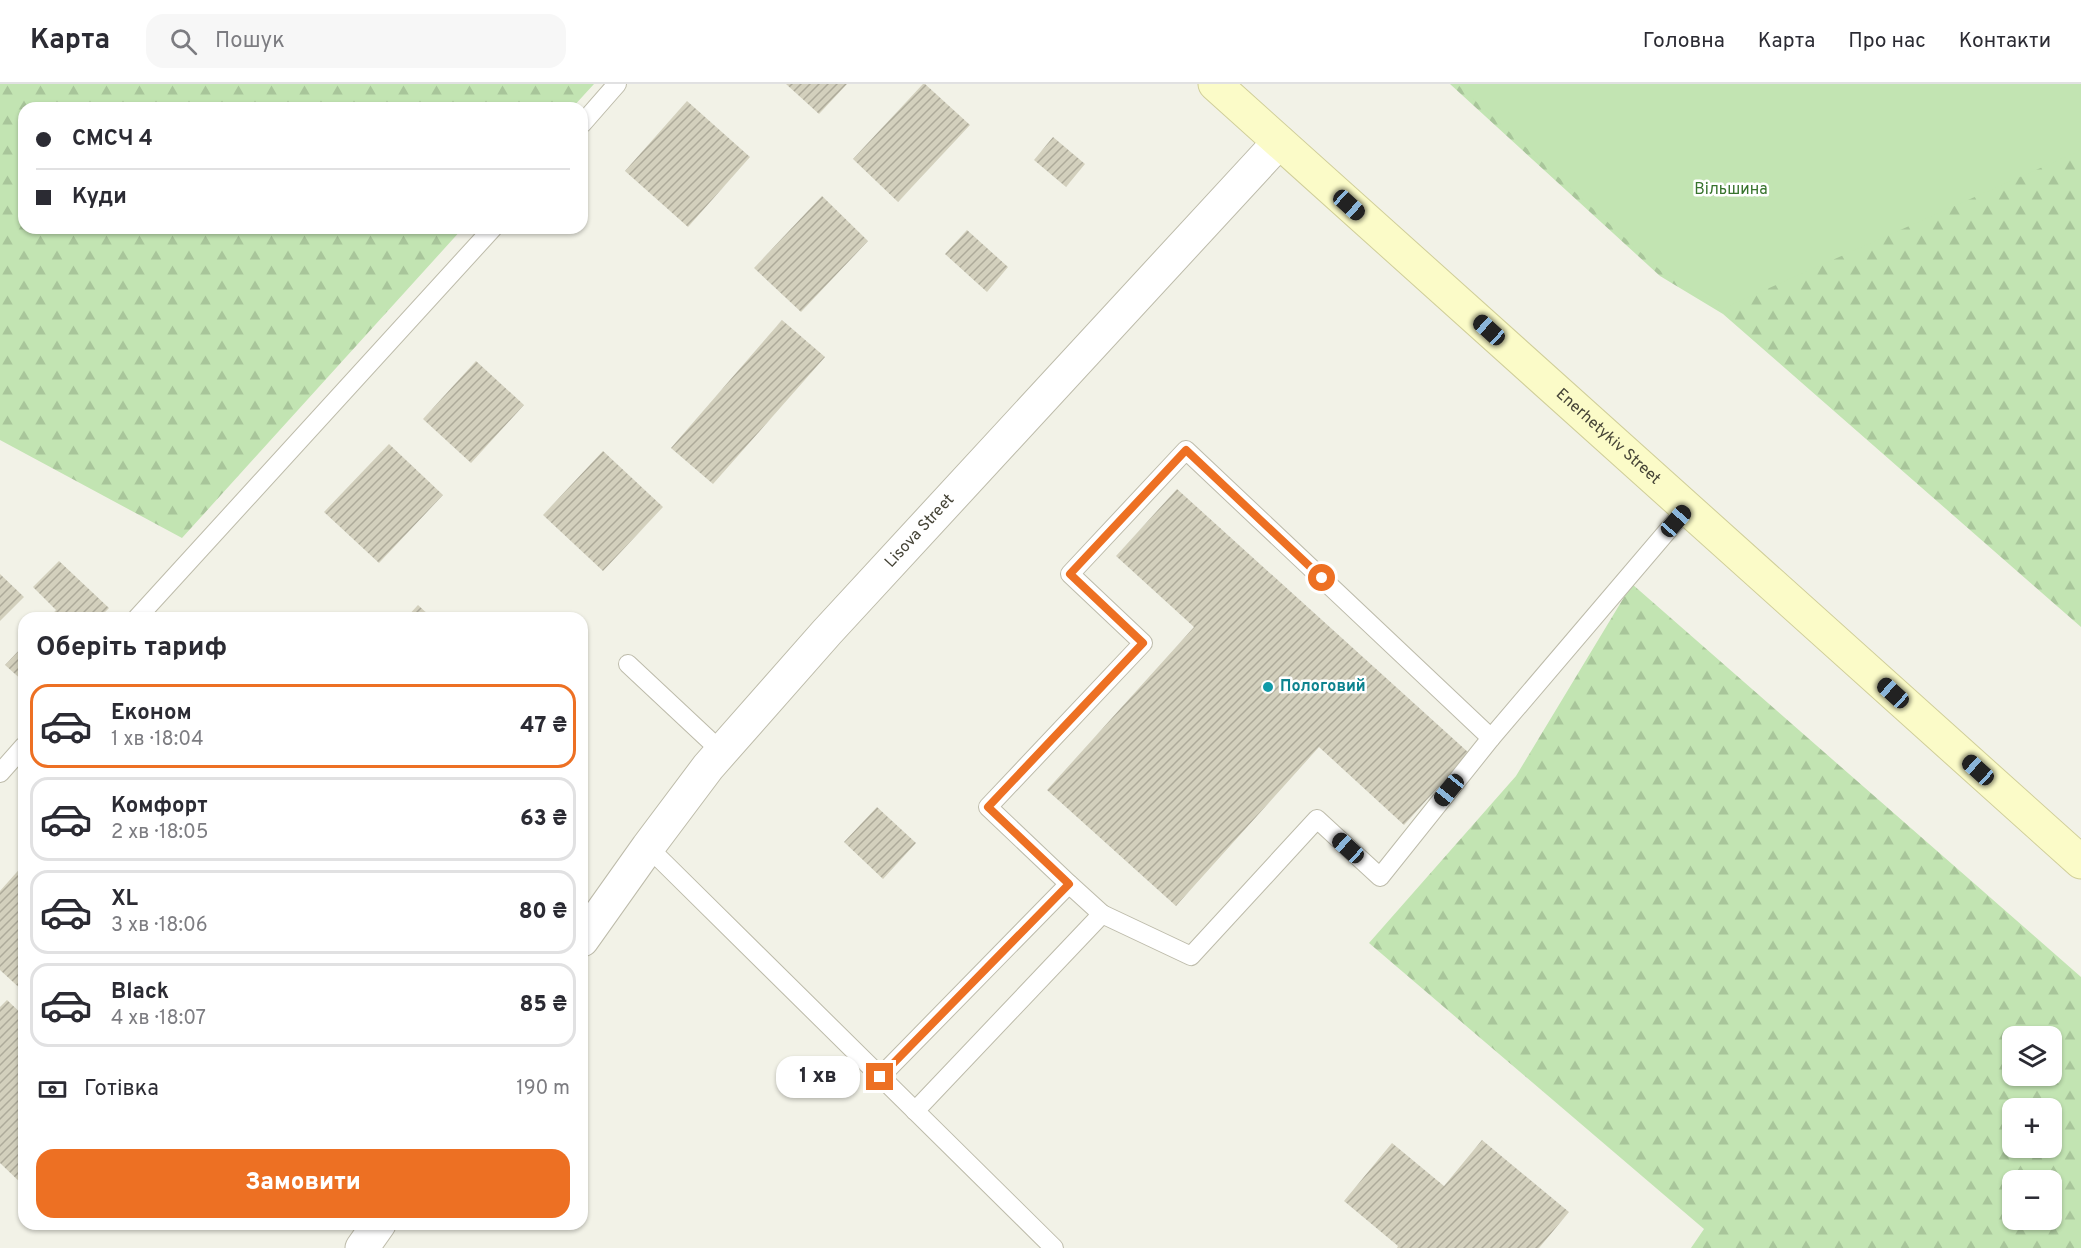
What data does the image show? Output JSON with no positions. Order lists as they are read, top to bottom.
{
  "streets": {
    "main road": ["Enerhetykiv Street"],
    "street": ["Lisova Street"]
  },
  "crossings": [
    ["Enerhetykiv Street", "Lisova Street"]
  ],
  "parks": ["Вільшина"],
  "places": ["Пологовий"],
  "page": {
    "header": "Карта",
    "search": "Пошук",
    "nav": [
      "Головна",
      "Карта",
      "Про нас",
      "Контакти"
    ],
    "banner": ["СМСЧ 4", "Куди"],
    "heading": "Оберіть тариф",
    "list": [
      {
        "name": "Економ",
        "note": "1 хв · 18:04",
        "value": "47 ₴"
      },
      {
        "name": "Комфорт",
        "note": "2 хв · 18:05",
        "value": "63 ₴"
      },
      {
        "name": "XL",
        "note": "3 хв · 18:06",
        "value": "80 ₴"
      },
      {
        "name": "Black",
        "note": "4 хв · 18:07",
        "value": "85 ₴"
      }
    ],
    "map_buttons": ["+", "−"],
    "bubble": "1 хв",
    "pay": ["Готівка", "190 m"],
    "buttons": "Замовити"
  }
}
